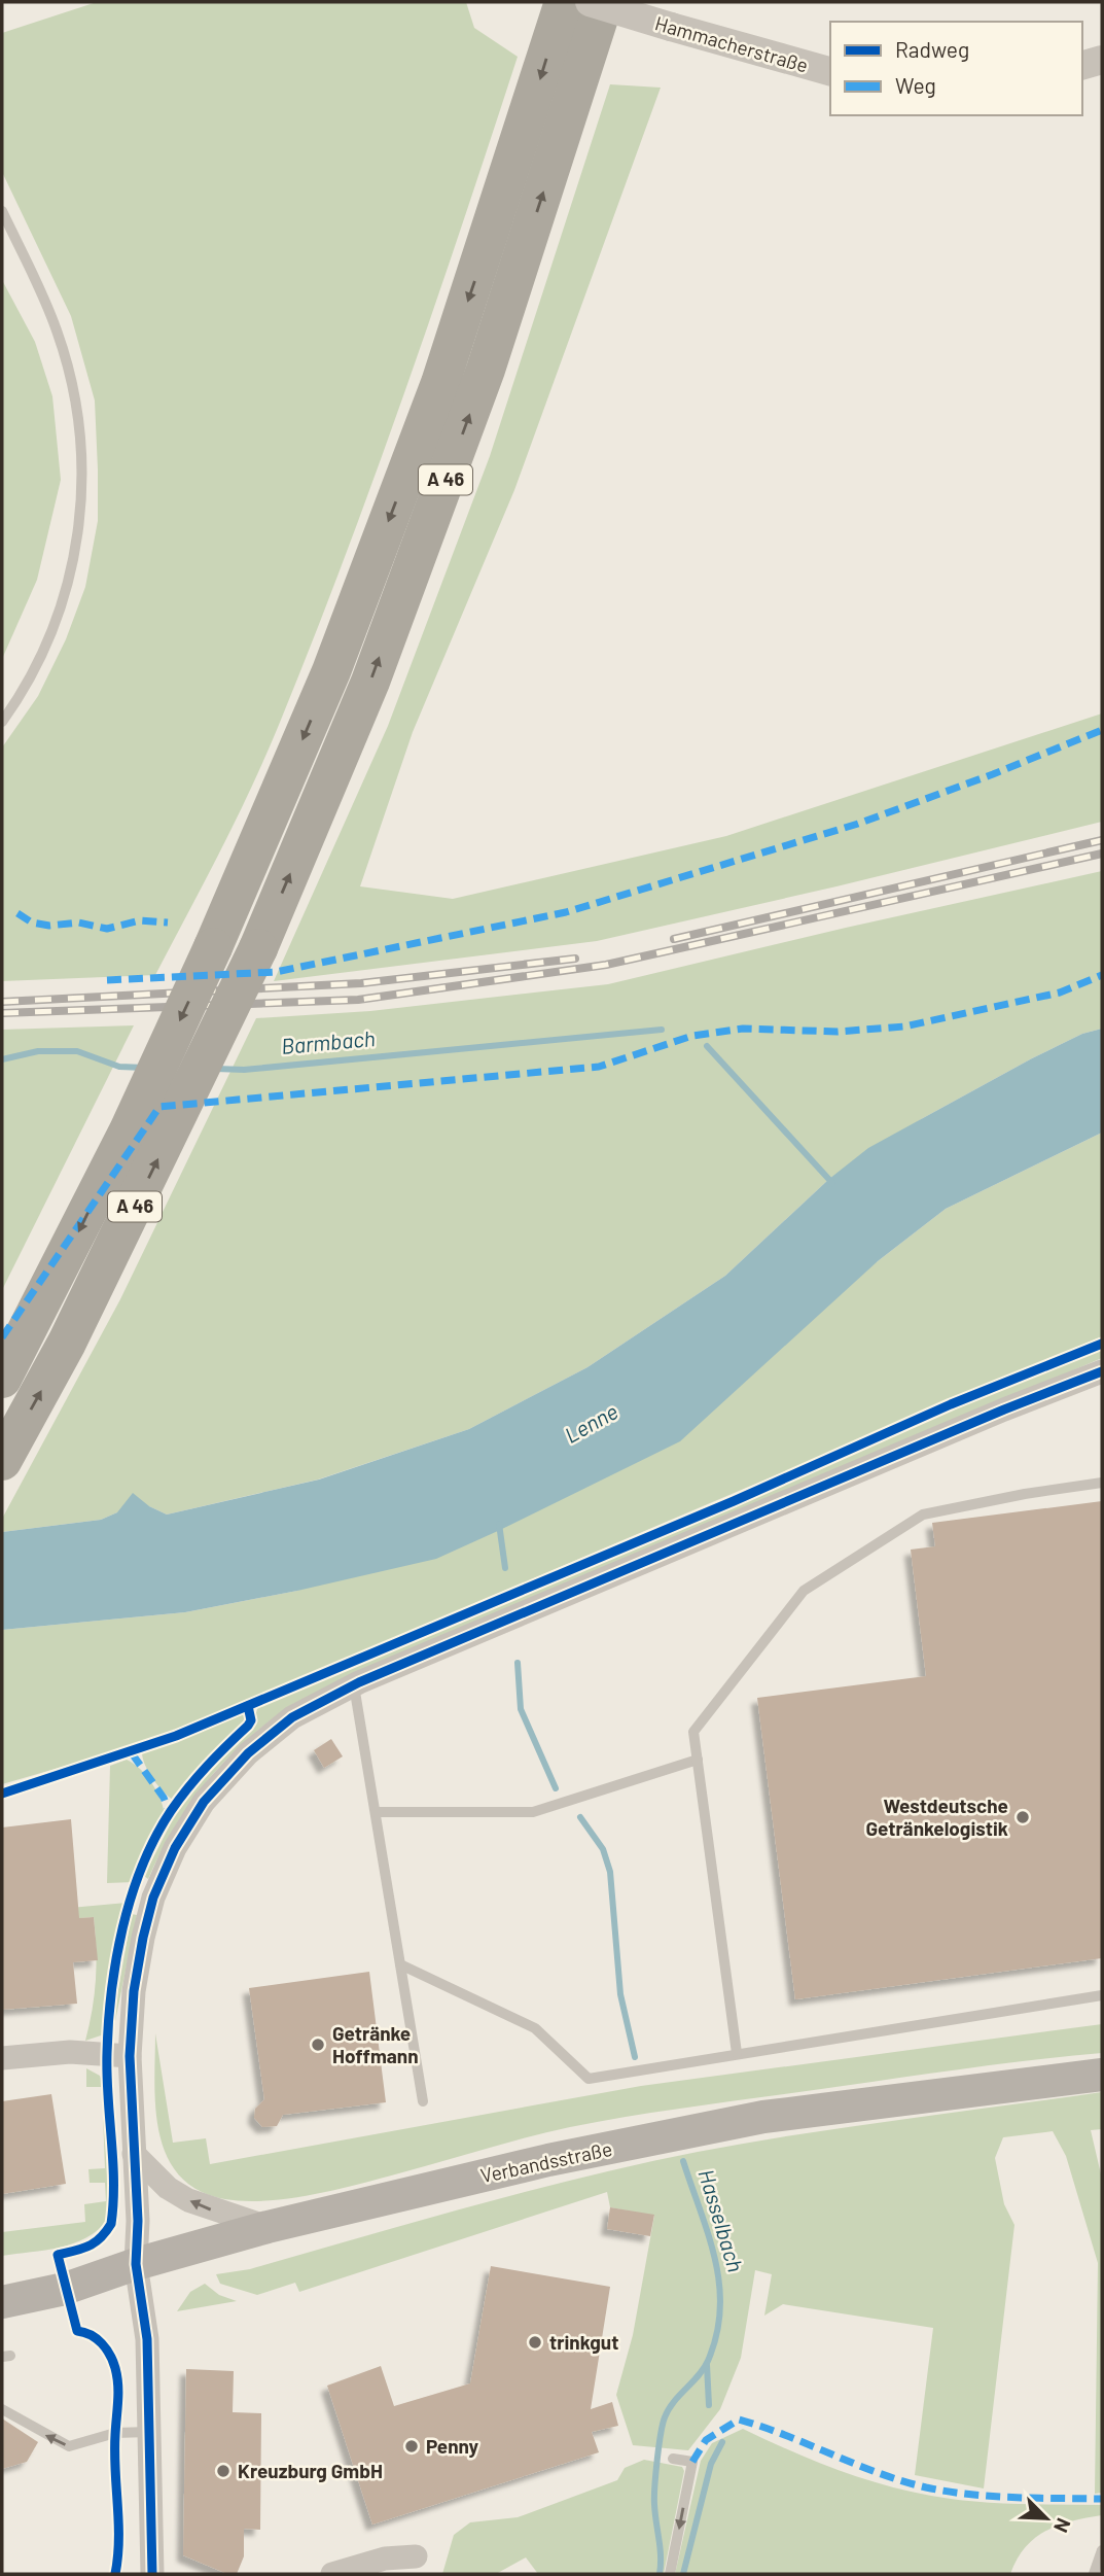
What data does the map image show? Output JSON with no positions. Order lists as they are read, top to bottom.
{
  "streets": {
    "highway": ["A 46"],
    "main road": ["Verbandsstraße"],
    "street": ["Hammacherstraße"]
  },
  "water": ["Barmbach", "Lenne", "Hasselbach"],
  "places": [
    "Westdeutsche Getränkelogistik",
    "Getränke Hoffmann",
    "trinkgut",
    "Penny",
    "Kreuzburg GmbH"
  ],
  "legend": ["Radweg", "Weg"],
  "north": "bottom right"
}
